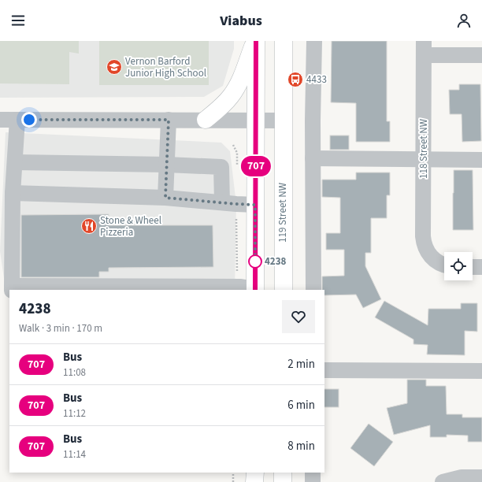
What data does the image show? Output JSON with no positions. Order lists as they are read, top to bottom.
{
  "streets": {
    "main road": ["119 Street NW"],
    "street": ["118 Street NW"]
  },
  "places": {
    "school or university": ["Vernon Barford Junior High School"],
    "bus stop": ["4433"],
    "restaurant": ["Stone & Wheel Pizzeria"],
    "other": ["4238"]
  },
  "lines": ["bus line 707"],
  "page": {
    "header": "Viabus",
    "on_map": "707",
    "heading": ["4238", "Walk · 3 min · 170 m"],
    "list": [
      {
        "mark": "707",
        "name": "Bus",
        "note": "11:08",
        "value": "2 min"
      },
      {
        "mark": "707",
        "name": "Bus",
        "note": "11:12",
        "value": "6 min"
      },
      {
        "mark": "707",
        "name": "Bus",
        "note": "11:14",
        "value": "8 min"
      }
    ]
  }
}
